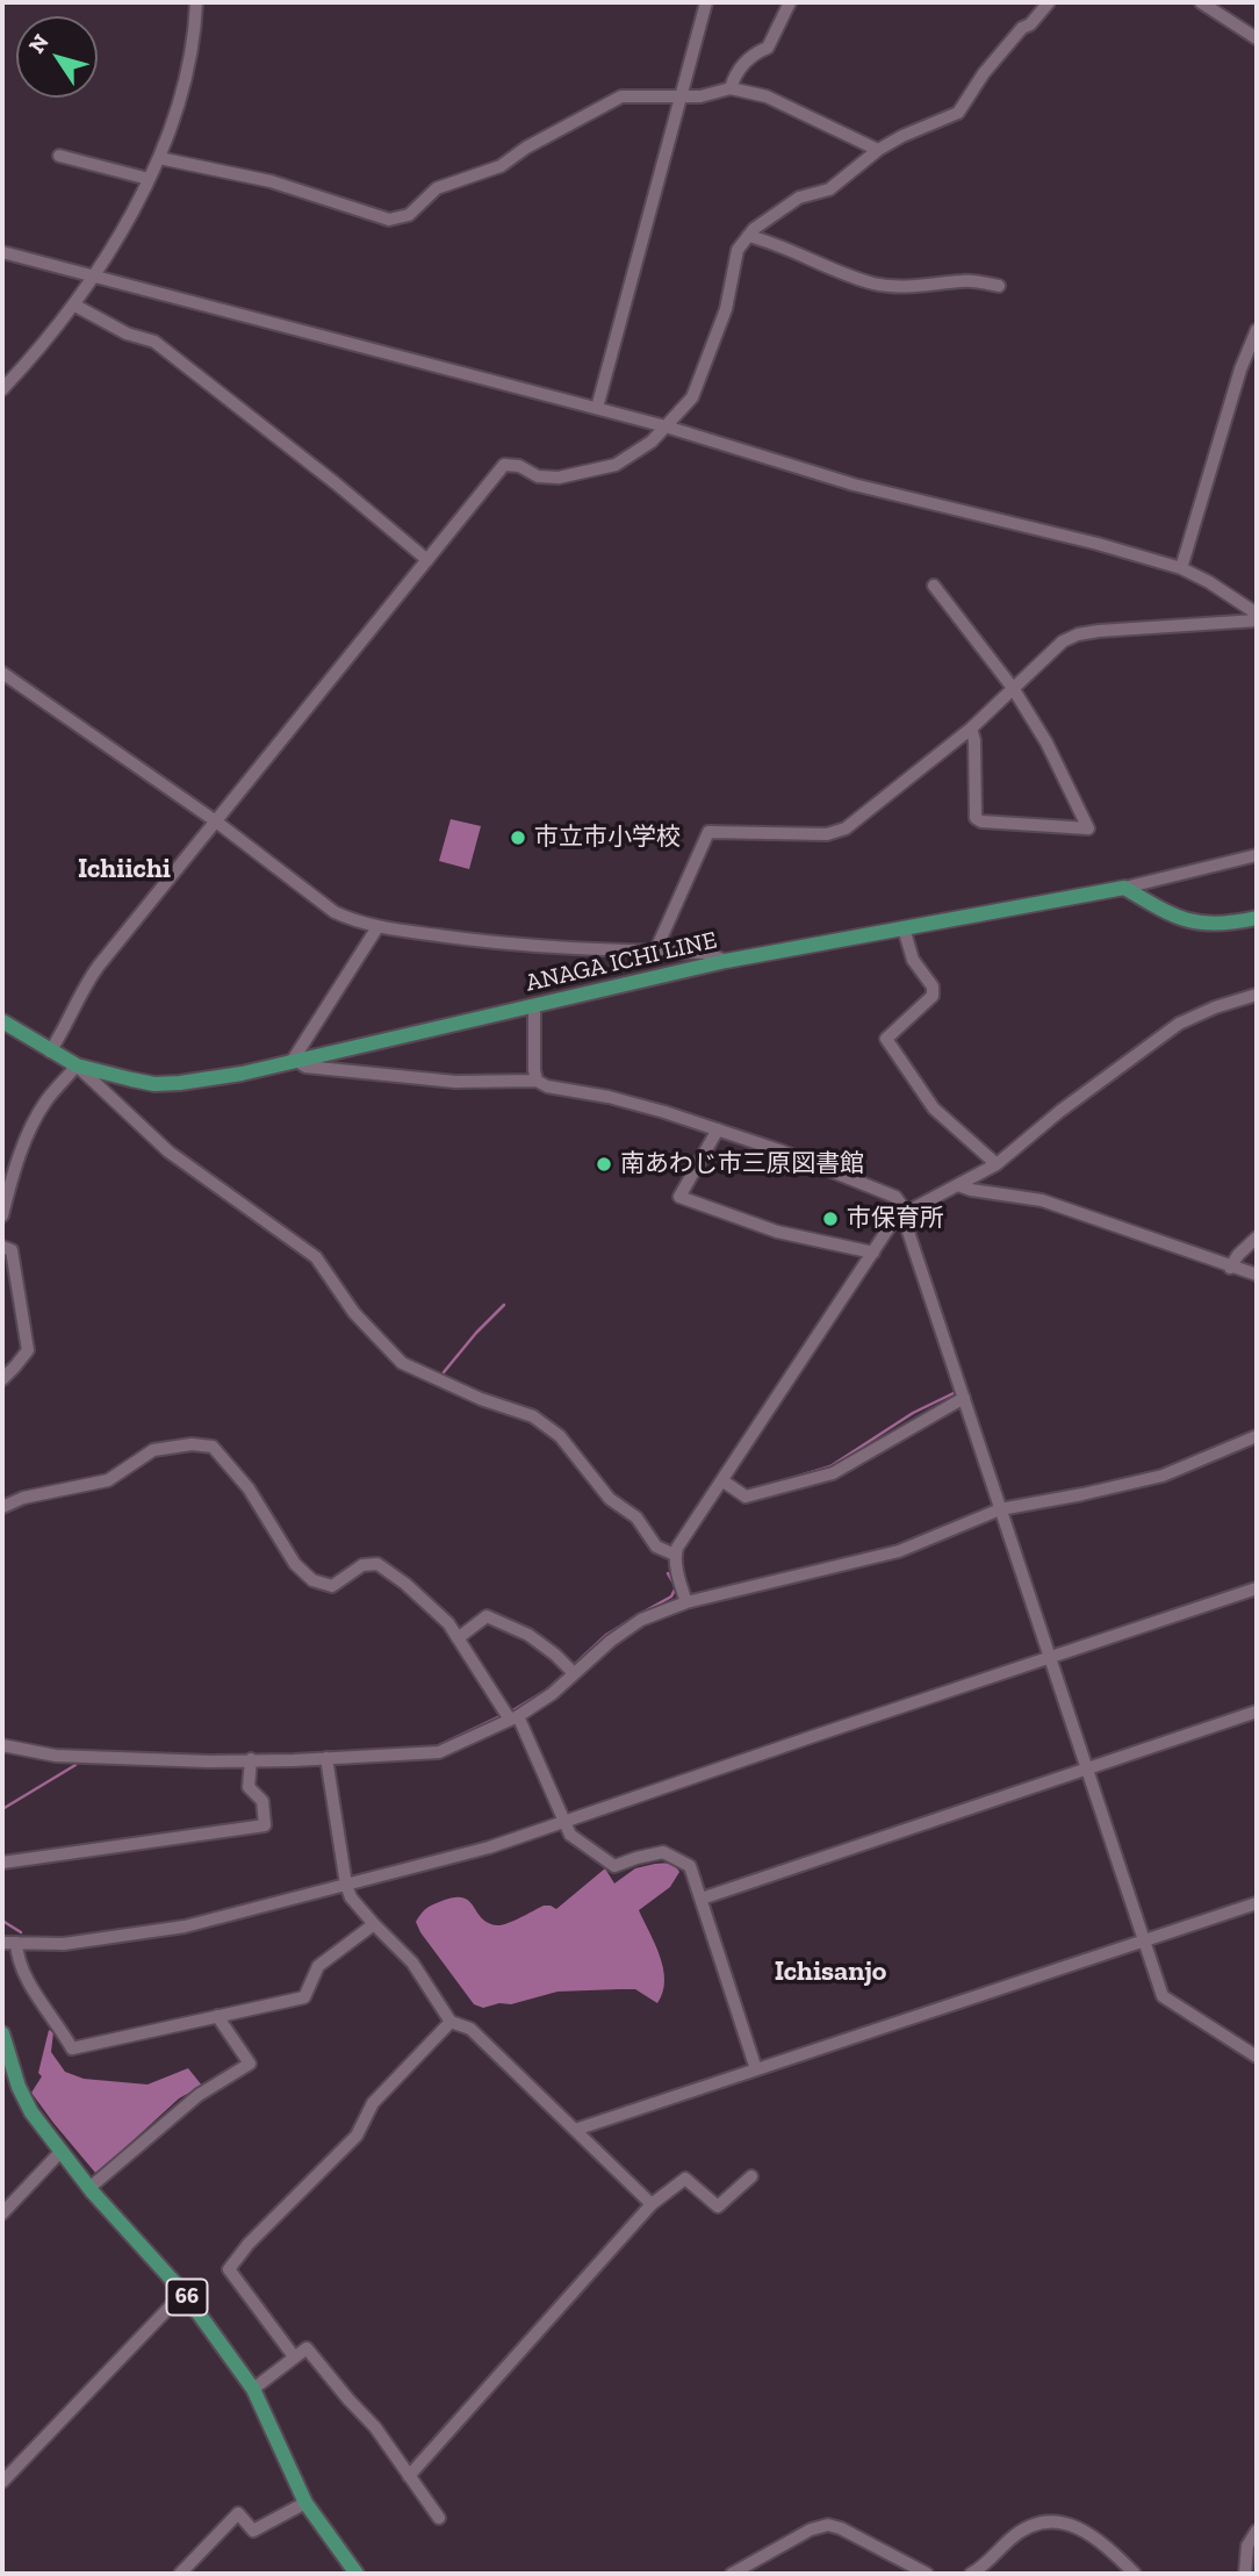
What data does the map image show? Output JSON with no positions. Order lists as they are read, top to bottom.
{
  "streets": {
    "main road": ["ANAGA ICHI LINE", "66"]
  },
  "districts": ["Ichiichi", "Ichisanjo"],
  "places": ["市立市小学校", "南あわじ市三原図書館", "市保育所"],
  "north": "top left"
}
